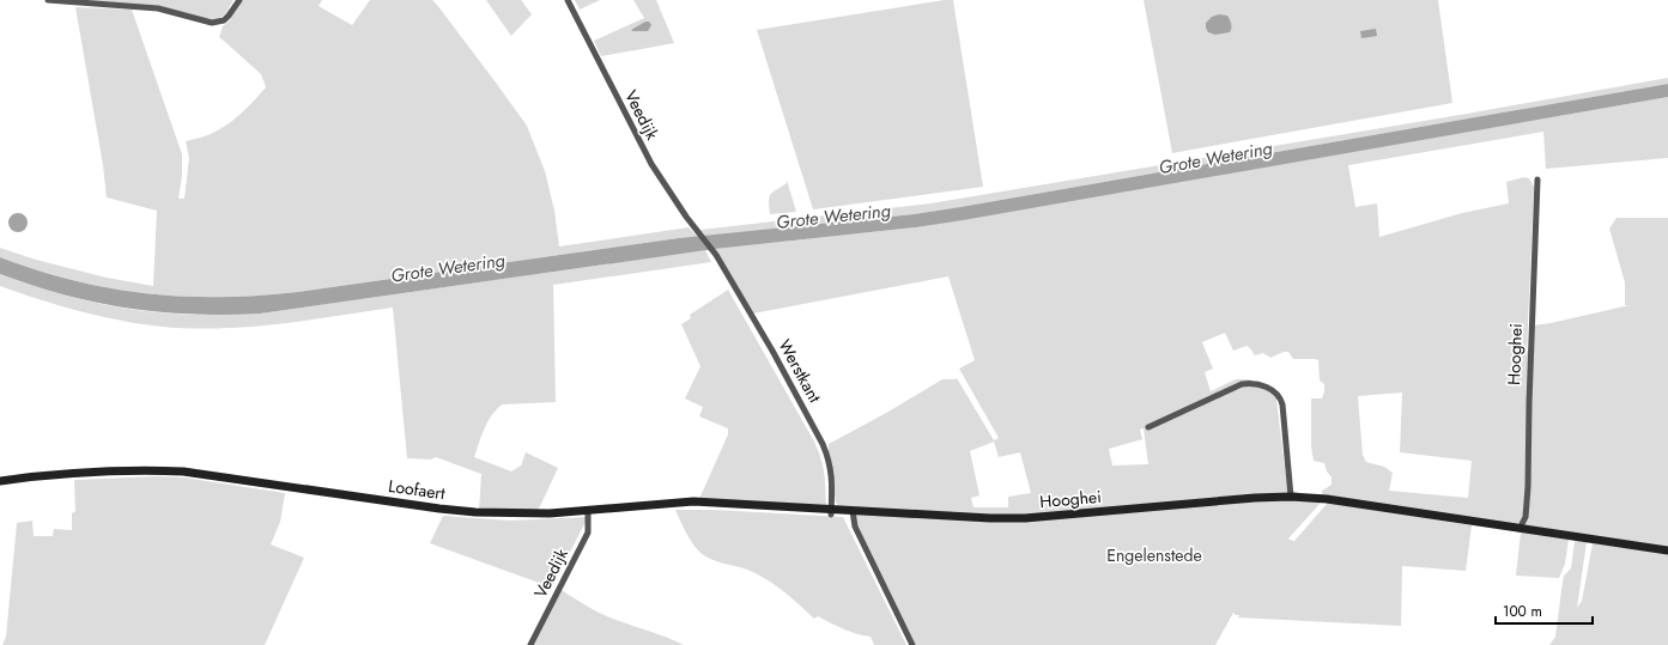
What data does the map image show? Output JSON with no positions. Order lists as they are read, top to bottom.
{
  "streets": {
    "street": [
      "Veedijk",
      "Hooghei",
      "Werstkant",
      "Loofaert"
    ]
  },
  "crossings": [
    ["Veedijk", "Werstkant"],
    ["Veedijk", "Loofaert"],
    ["Hooghei", "Loofaert"],
    ["Werstkant", "Loofaert"]
  ],
  "water": ["Grote Wetering"],
  "parks": ["Engelenstede"],
  "scale_bar": "100 m"
}
